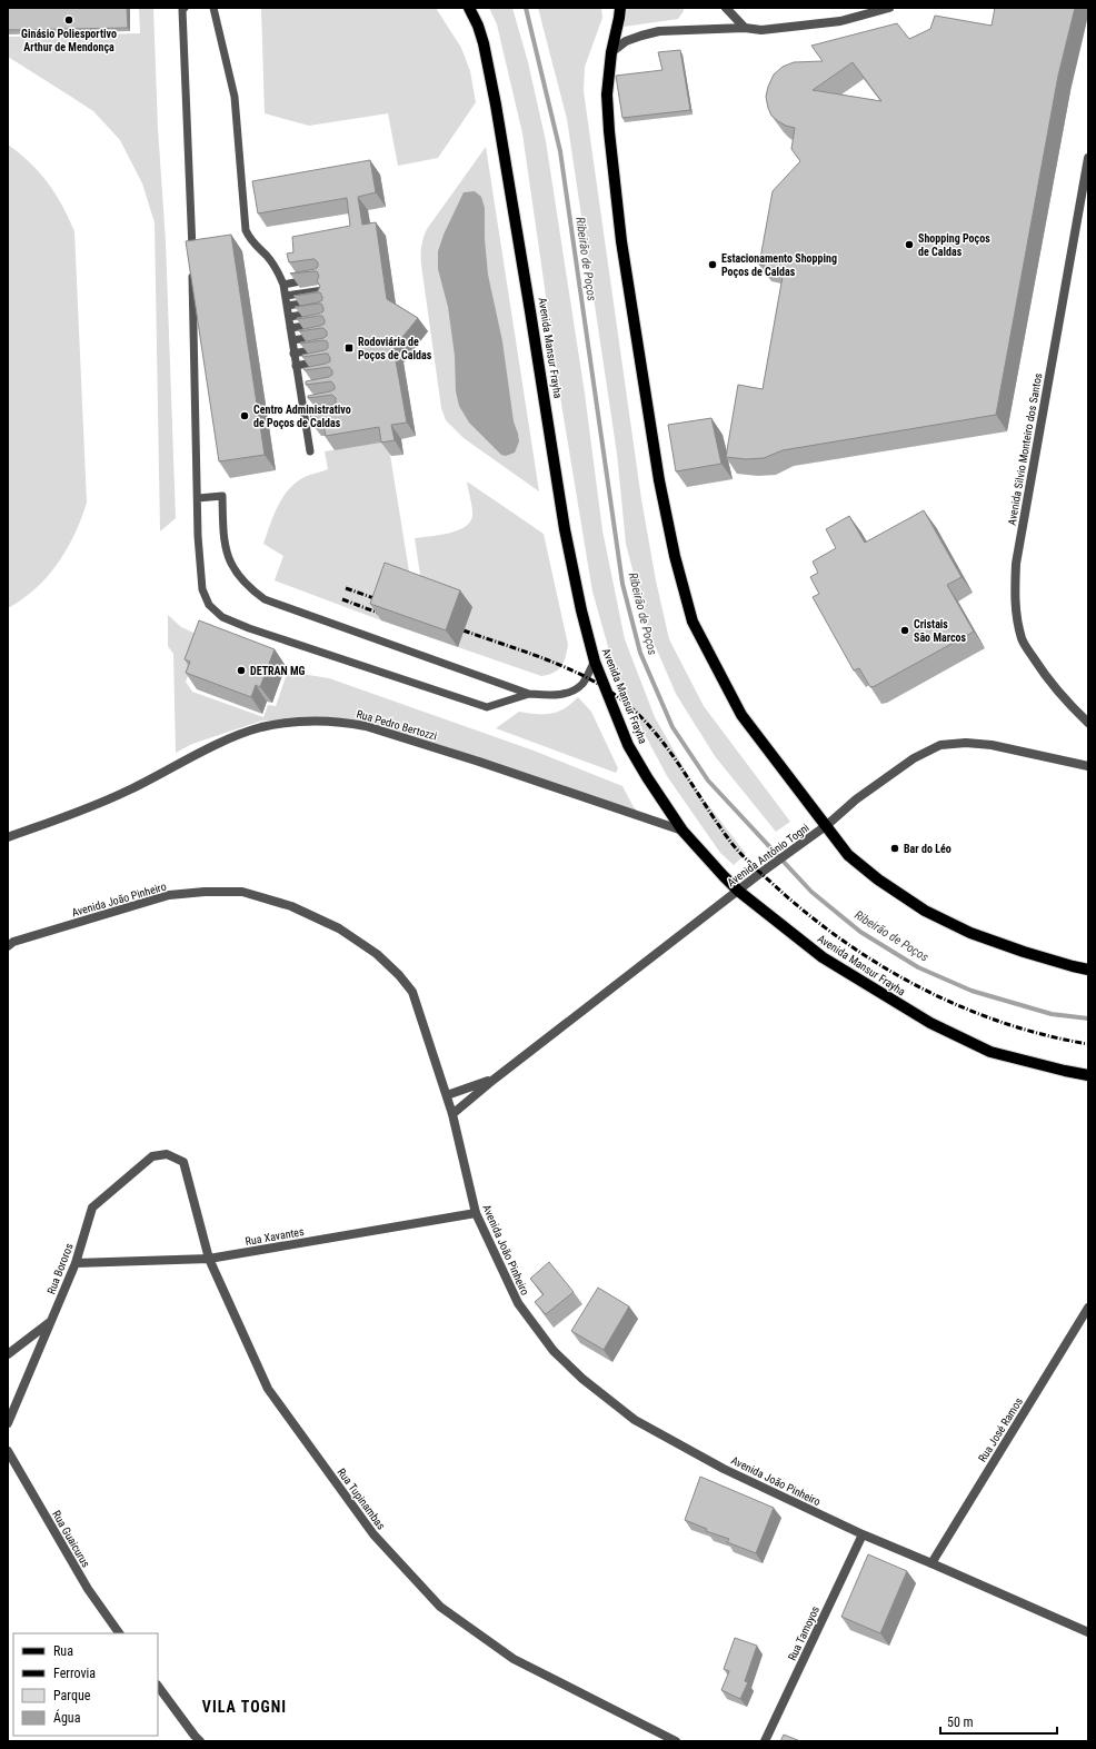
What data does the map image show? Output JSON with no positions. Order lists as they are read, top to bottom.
{
  "streets": {
    "main road": ["Avenida Mansur Frayha"],
    "street": [
      "Avenida Silvio Monteiro dos Santos",
      "Rua Pedro Bertozzi",
      "Avenida Antônio Togni",
      "Avenida João Pinheiro",
      "Rua Xavantes",
      "Rua Bororos",
      "Rua José Ramos",
      "Rua Tupinambas",
      "Rua Guaicurus",
      "Rua Tamoyos"
    ]
  },
  "crossings": [
    ["Avenida Mansur Frayha", "Rua Pedro Bertozzi"],
    ["Avenida Mansur Frayha", "Avenida Antônio Togni"],
    ["Avenida Antônio Togni", "Avenida João Pinheiro"],
    ["Avenida João Pinheiro", "Rua Xavantes"],
    ["Avenida João Pinheiro", "Rua José Ramos"],
    ["Avenida João Pinheiro", "Rua Tamoyos"],
    ["Rua Xavantes", "Rua Bororos"],
    ["Rua Xavantes", "Rua Tupinambas"],
    ["Rua Bororos", "Rua Tupinambas"]
  ],
  "districts": ["VILA TOGNI"],
  "water": ["Ribeirão de Poços"],
  "places": {
    "other": [
      "Ginásio Poliesportivo Arthur de Mendonça",
      "Shopping Poços de Caldas",
      "Estacionamento Shopping Poços de Caldas",
      "Centro Administrativo de Poços de Caldas",
      "Cristais São Marcos",
      "DETRAN MG",
      "Bar do Léo"
    ],
    "transit": ["Rodoviária de Poços de Caldas"]
  },
  "legend": [
    "Rua",
    "Ferrovia",
    "Parque",
    "Água"
  ],
  "scale_bar": "50 m"
}
